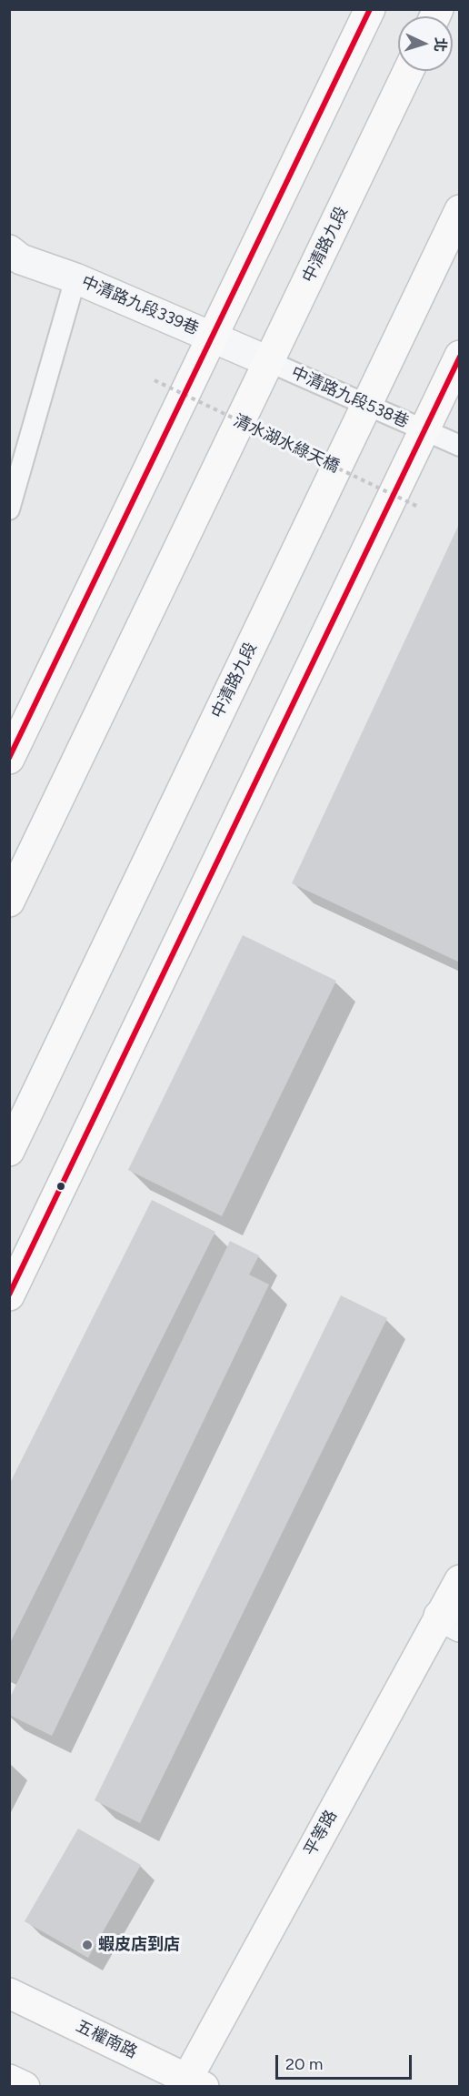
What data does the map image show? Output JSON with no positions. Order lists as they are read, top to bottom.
{
  "streets": {
    "main road": ["中清路九段", "平等路", "五權南路"],
    "street": ["中清路九段339巷"],
    "lane": ["中清路九段538巷"],
    "path": ["清水湖水綠天橋"]
  },
  "crossings": [
    ["中清路九段", "中清路九段339巷"],
    ["中清路九段", "中清路九段538巷"],
    ["中清路九段339巷", "中清路九段538巷"],
    ["平等路", "五權南路"]
  ],
  "places": ["蝦皮店到店"],
  "scale_bar": "20 m",
  "north": "right"
}
